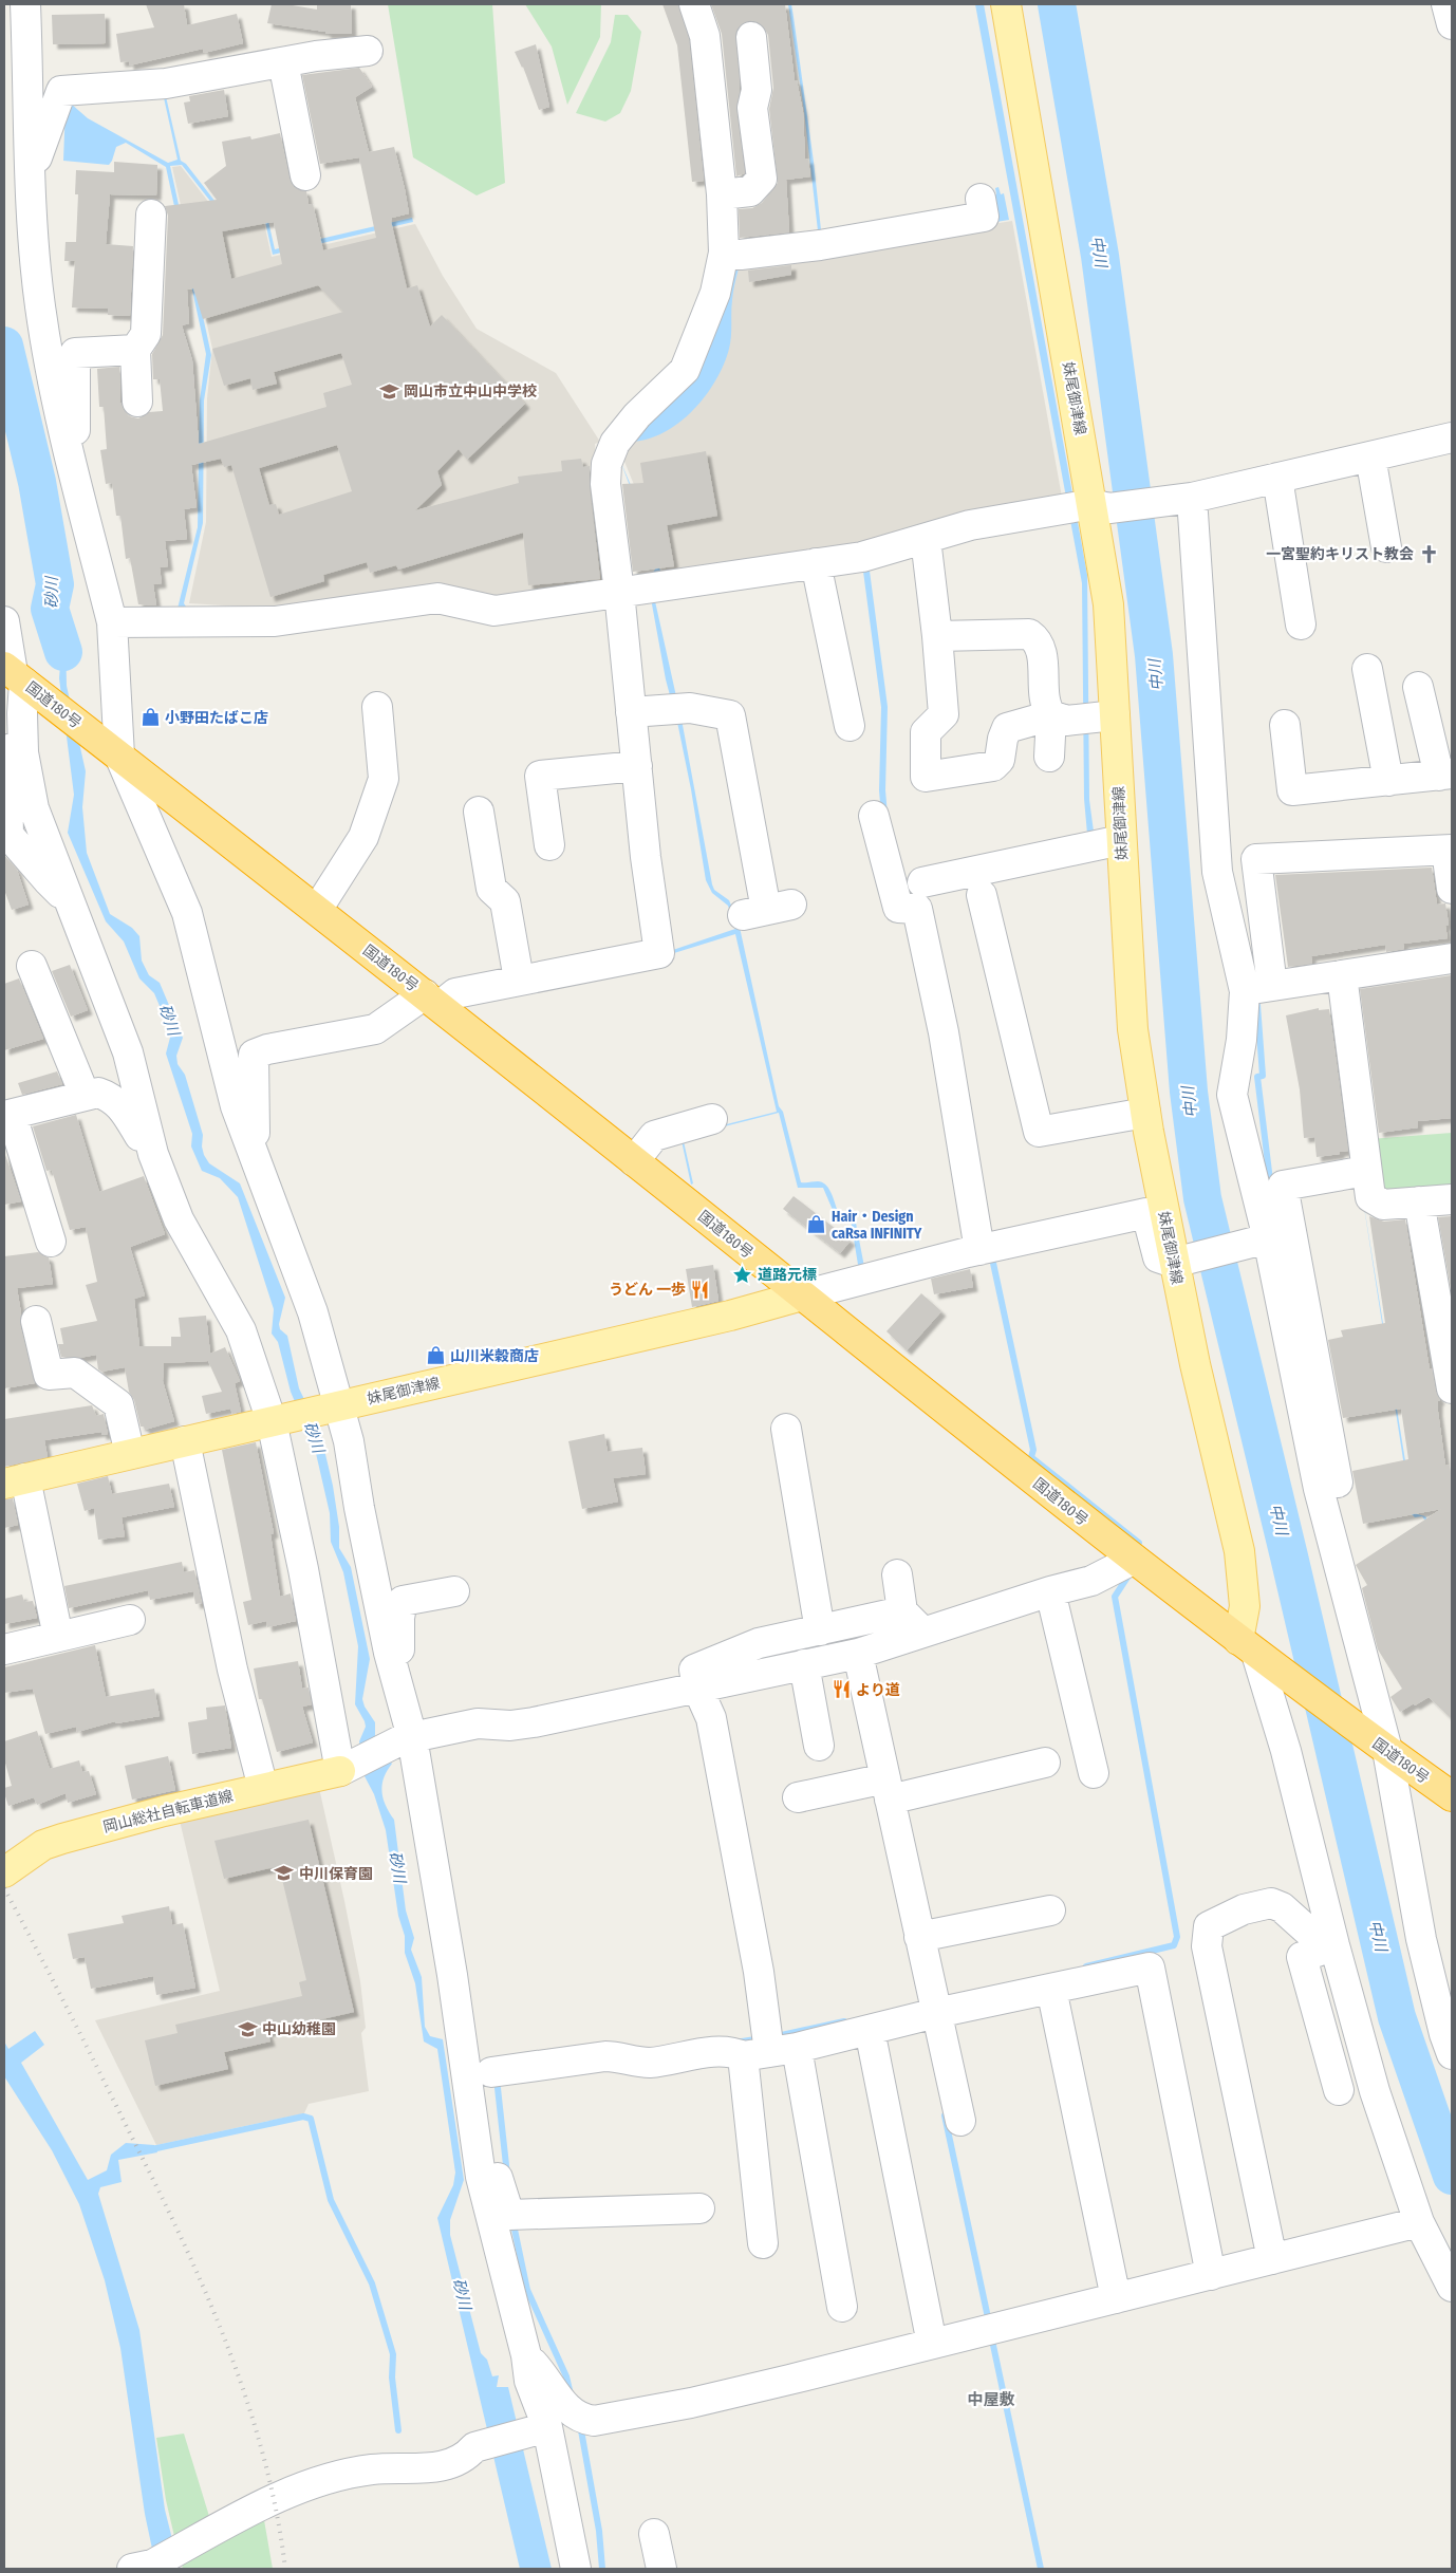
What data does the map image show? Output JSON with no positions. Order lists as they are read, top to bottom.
{
  "streets": {
    "highway": ["国道180号"],
    "main road": ["妹尾御津線", "岡山総社自転車道線"]
  },
  "crossings": [
    ["妹尾御津線", "国道180号"]
  ],
  "districts": ["中屋敷"],
  "water": ["中川", "砂川"],
  "places": {
    "school or university": ["岡山市立中山中学校", "中川保育園", "中山幼稚園"],
    "church": ["一宮聖約キリスト教会"],
    "shop": ["小野田たばこ店", "Hair・Design caRsa INFINITY", "山川米穀商店"],
    "place": ["道路元標"],
    "restaurant": ["うどん 一歩", "より道"]
  }
}
